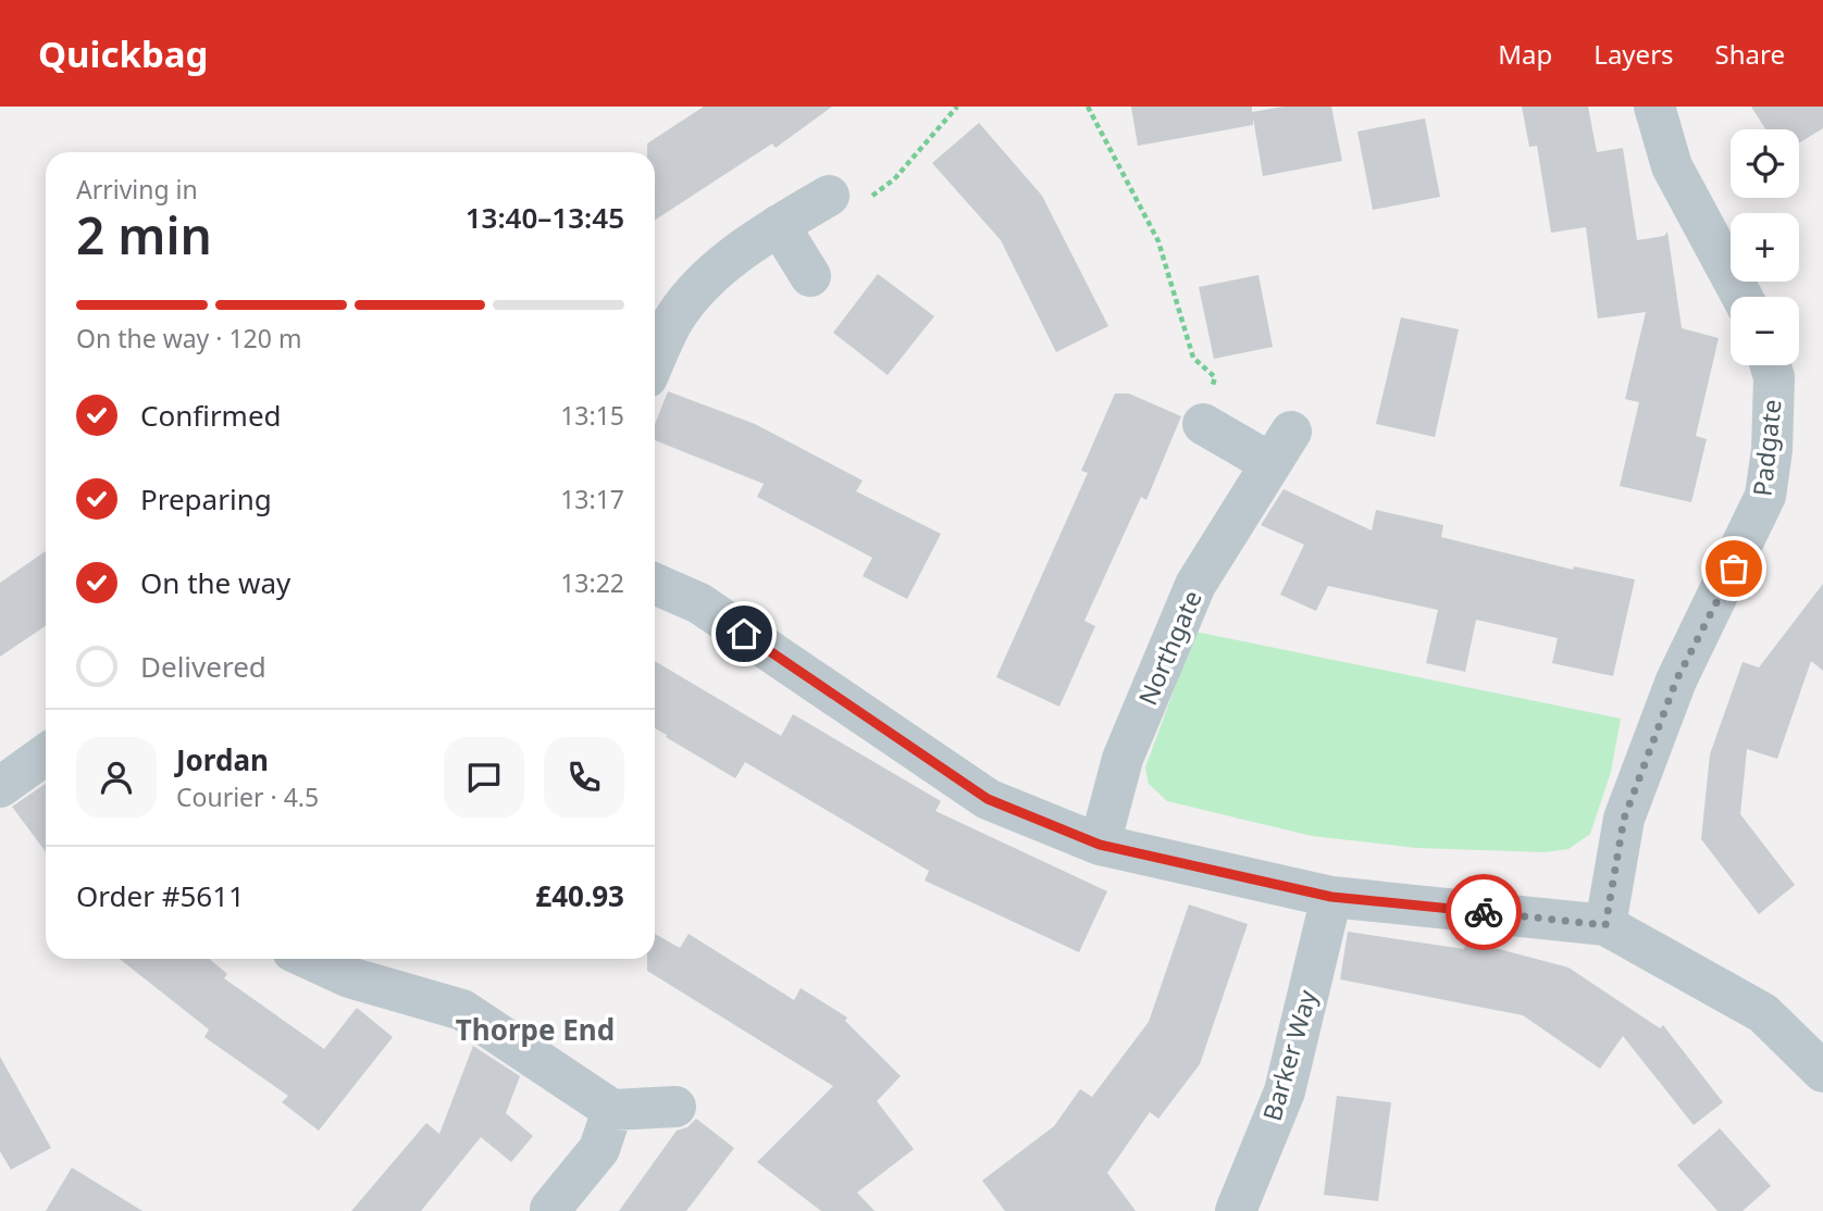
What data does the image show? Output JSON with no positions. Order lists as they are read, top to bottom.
{
  "streets": {
    "street": ["Padgate", "Northgate", "Barker Way"]
  },
  "districts": ["Thorpe End"],
  "page": {
    "header": "Quickbag",
    "nav": ["Map", "Layers", "Share"],
    "map_buttons": ["+", "−"],
    "heading": ["2 min", "Arriving in", "13:40–13:45"],
    "panel": [
      "Jordan",
      "Courier · 4.5",
      "Order #5611",
      "£40.93"
    ],
    "bar": "On the way · 120 m",
    "list": [
      ["Confirmed", "13:15"],
      ["Preparing", "13:17"],
      ["On the way", "13:22"],
      "Delivered"
    ]
  }
}
